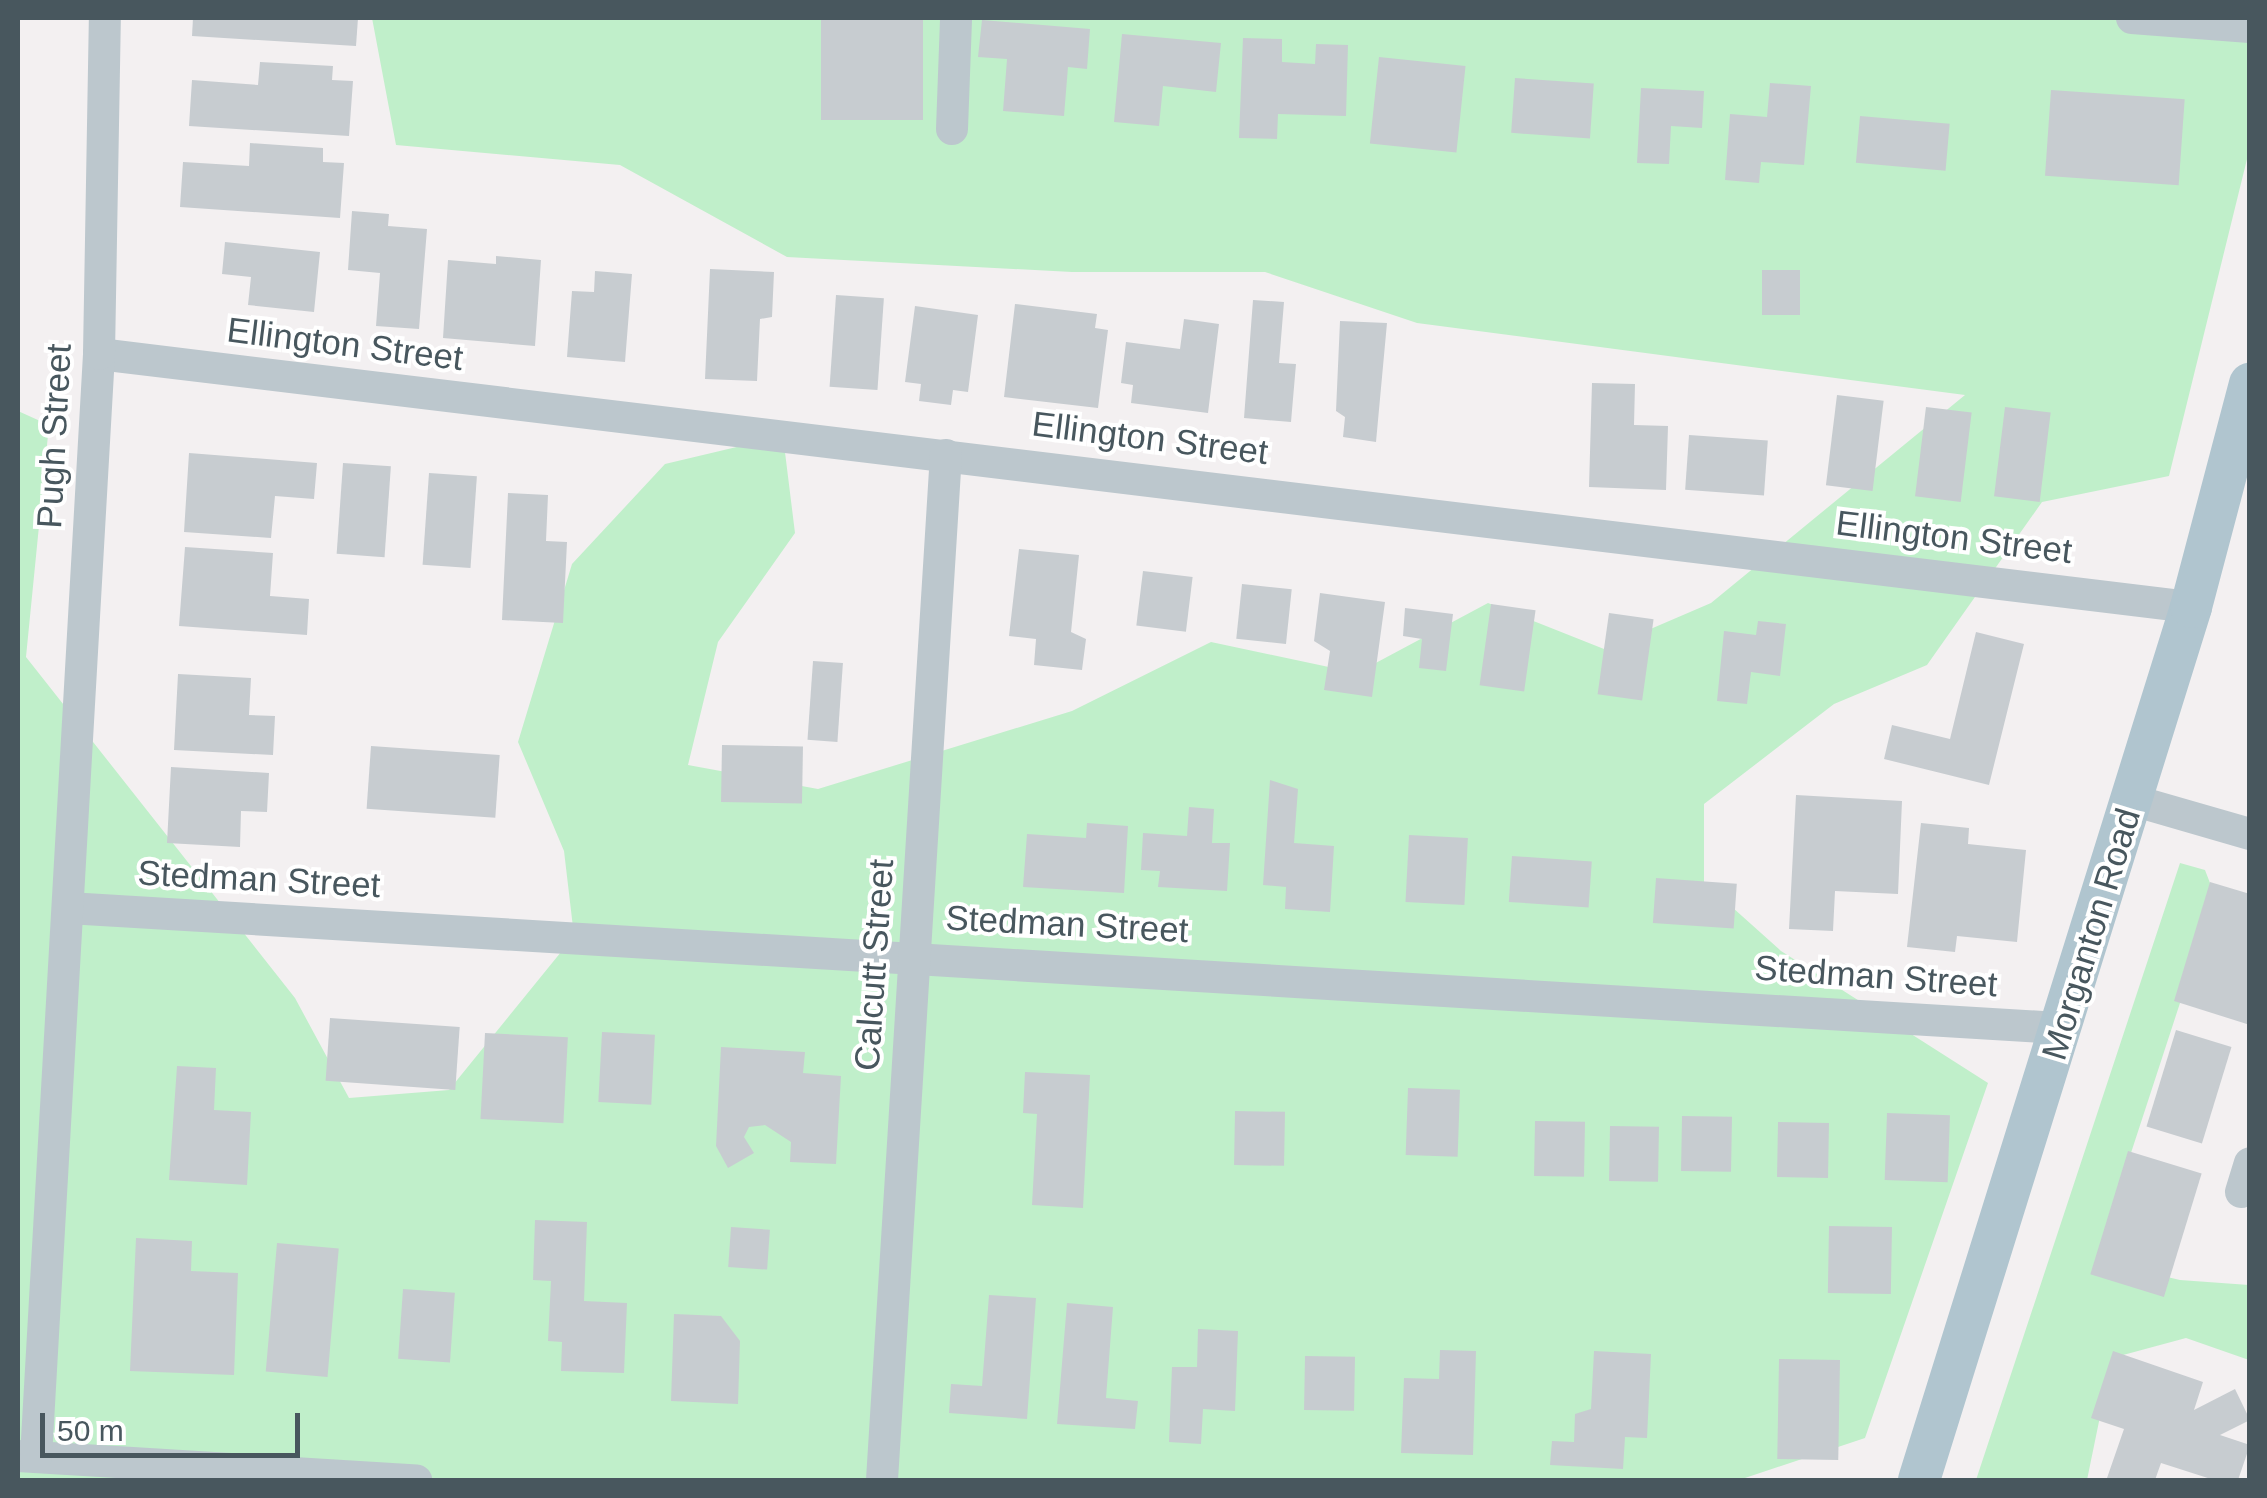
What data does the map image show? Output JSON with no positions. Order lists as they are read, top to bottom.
{
  "streets": {
    "main road": ["Morganton Road"],
    "street": [
      "Ellington Street",
      "Pugh Street",
      "Stedman Street",
      "Calcutt Street"
    ]
  },
  "crossings": [
    ["Ellington Street", "Pugh Street"],
    ["Ellington Street", "Morganton Road"],
    ["Ellington Street", "Calcutt Street"],
    ["Pugh Street", "Stedman Street"],
    ["Stedman Street", "Morganton Road"],
    ["Stedman Street", "Calcutt Street"]
  ],
  "scale_bar": "50 m"
}
